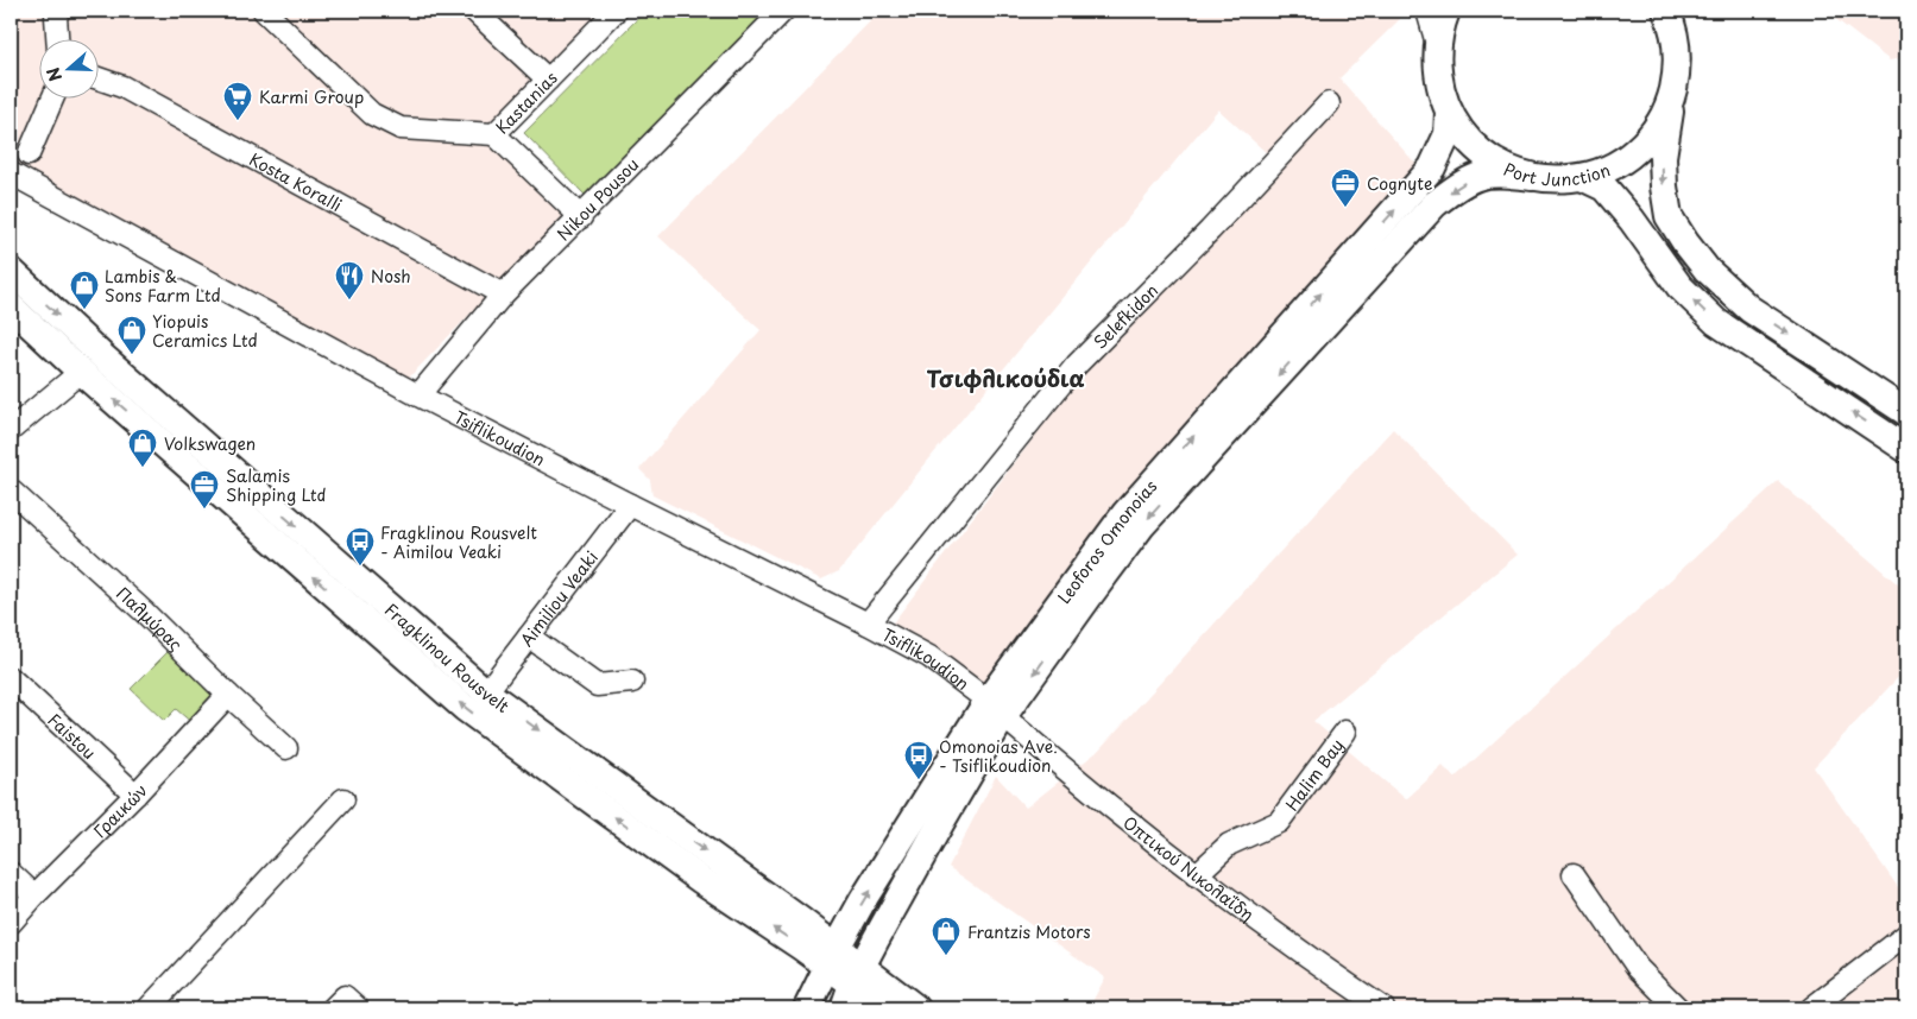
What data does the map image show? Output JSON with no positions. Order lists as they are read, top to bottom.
{
  "streets": {
    "main road": ["Port Junction", "Leoforos Omonoias", "Fragklinou Rousvelt"],
    "street": [
      "Kastanias",
      "Kosta Koralli",
      "Nikou Pousou",
      "Selefkidon",
      "Tsiflikoudion",
      "Aimiliou Veaki",
      "Παλμύρας",
      "Faistou",
      "Halim Bay",
      "Γραικών",
      "Οπτικού Νικολαΐδη"
    ]
  },
  "crossings": [
    ["Kastanias", "Nikou Pousou"],
    ["Port Junction", "Leoforos Omonoias"],
    ["Kosta Koralli", "Nikou Pousou"],
    ["Nikou Pousou", "Tsiflikoudion"],
    ["Selefkidon", "Tsiflikoudion"],
    ["Tsiflikoudion", "Leoforos Omonoias"],
    ["Tsiflikoudion", "Aimiliou Veaki"],
    ["Tsiflikoudion", "Οπτικού Νικολαΐδη"],
    ["Leoforos Omonoias", "Fragklinou Rousvelt"],
    ["Leoforos Omonoias", "Οπτικού Νικολαΐδη"],
    ["Aimiliou Veaki", "Fragklinou Rousvelt"],
    ["Παλμύρας", "Γραικών"],
    ["Faistou", "Γραικών"],
    ["Halim Bay", "Οπτικού Νικολαΐδη"]
  ],
  "districts": ["Τσιφλικούδια"],
  "places": {
    "supermarket": ["Karmi Group"],
    "office": ["Cognyte", "Salamis Shipping Ltd"],
    "restaurant": ["Nosh"],
    "shop": [
      "Lambis & Sons Farm Ltd",
      "Yiopuis Ceramics Ltd",
      "Volkswagen",
      "Frantzis Motors"
    ],
    "bus stop": ["Fragklinou Rousvelt - Aimilou Veaki", "Omonoias Ave. - Tsiflikoudion"]
  },
  "north": "left"
}
